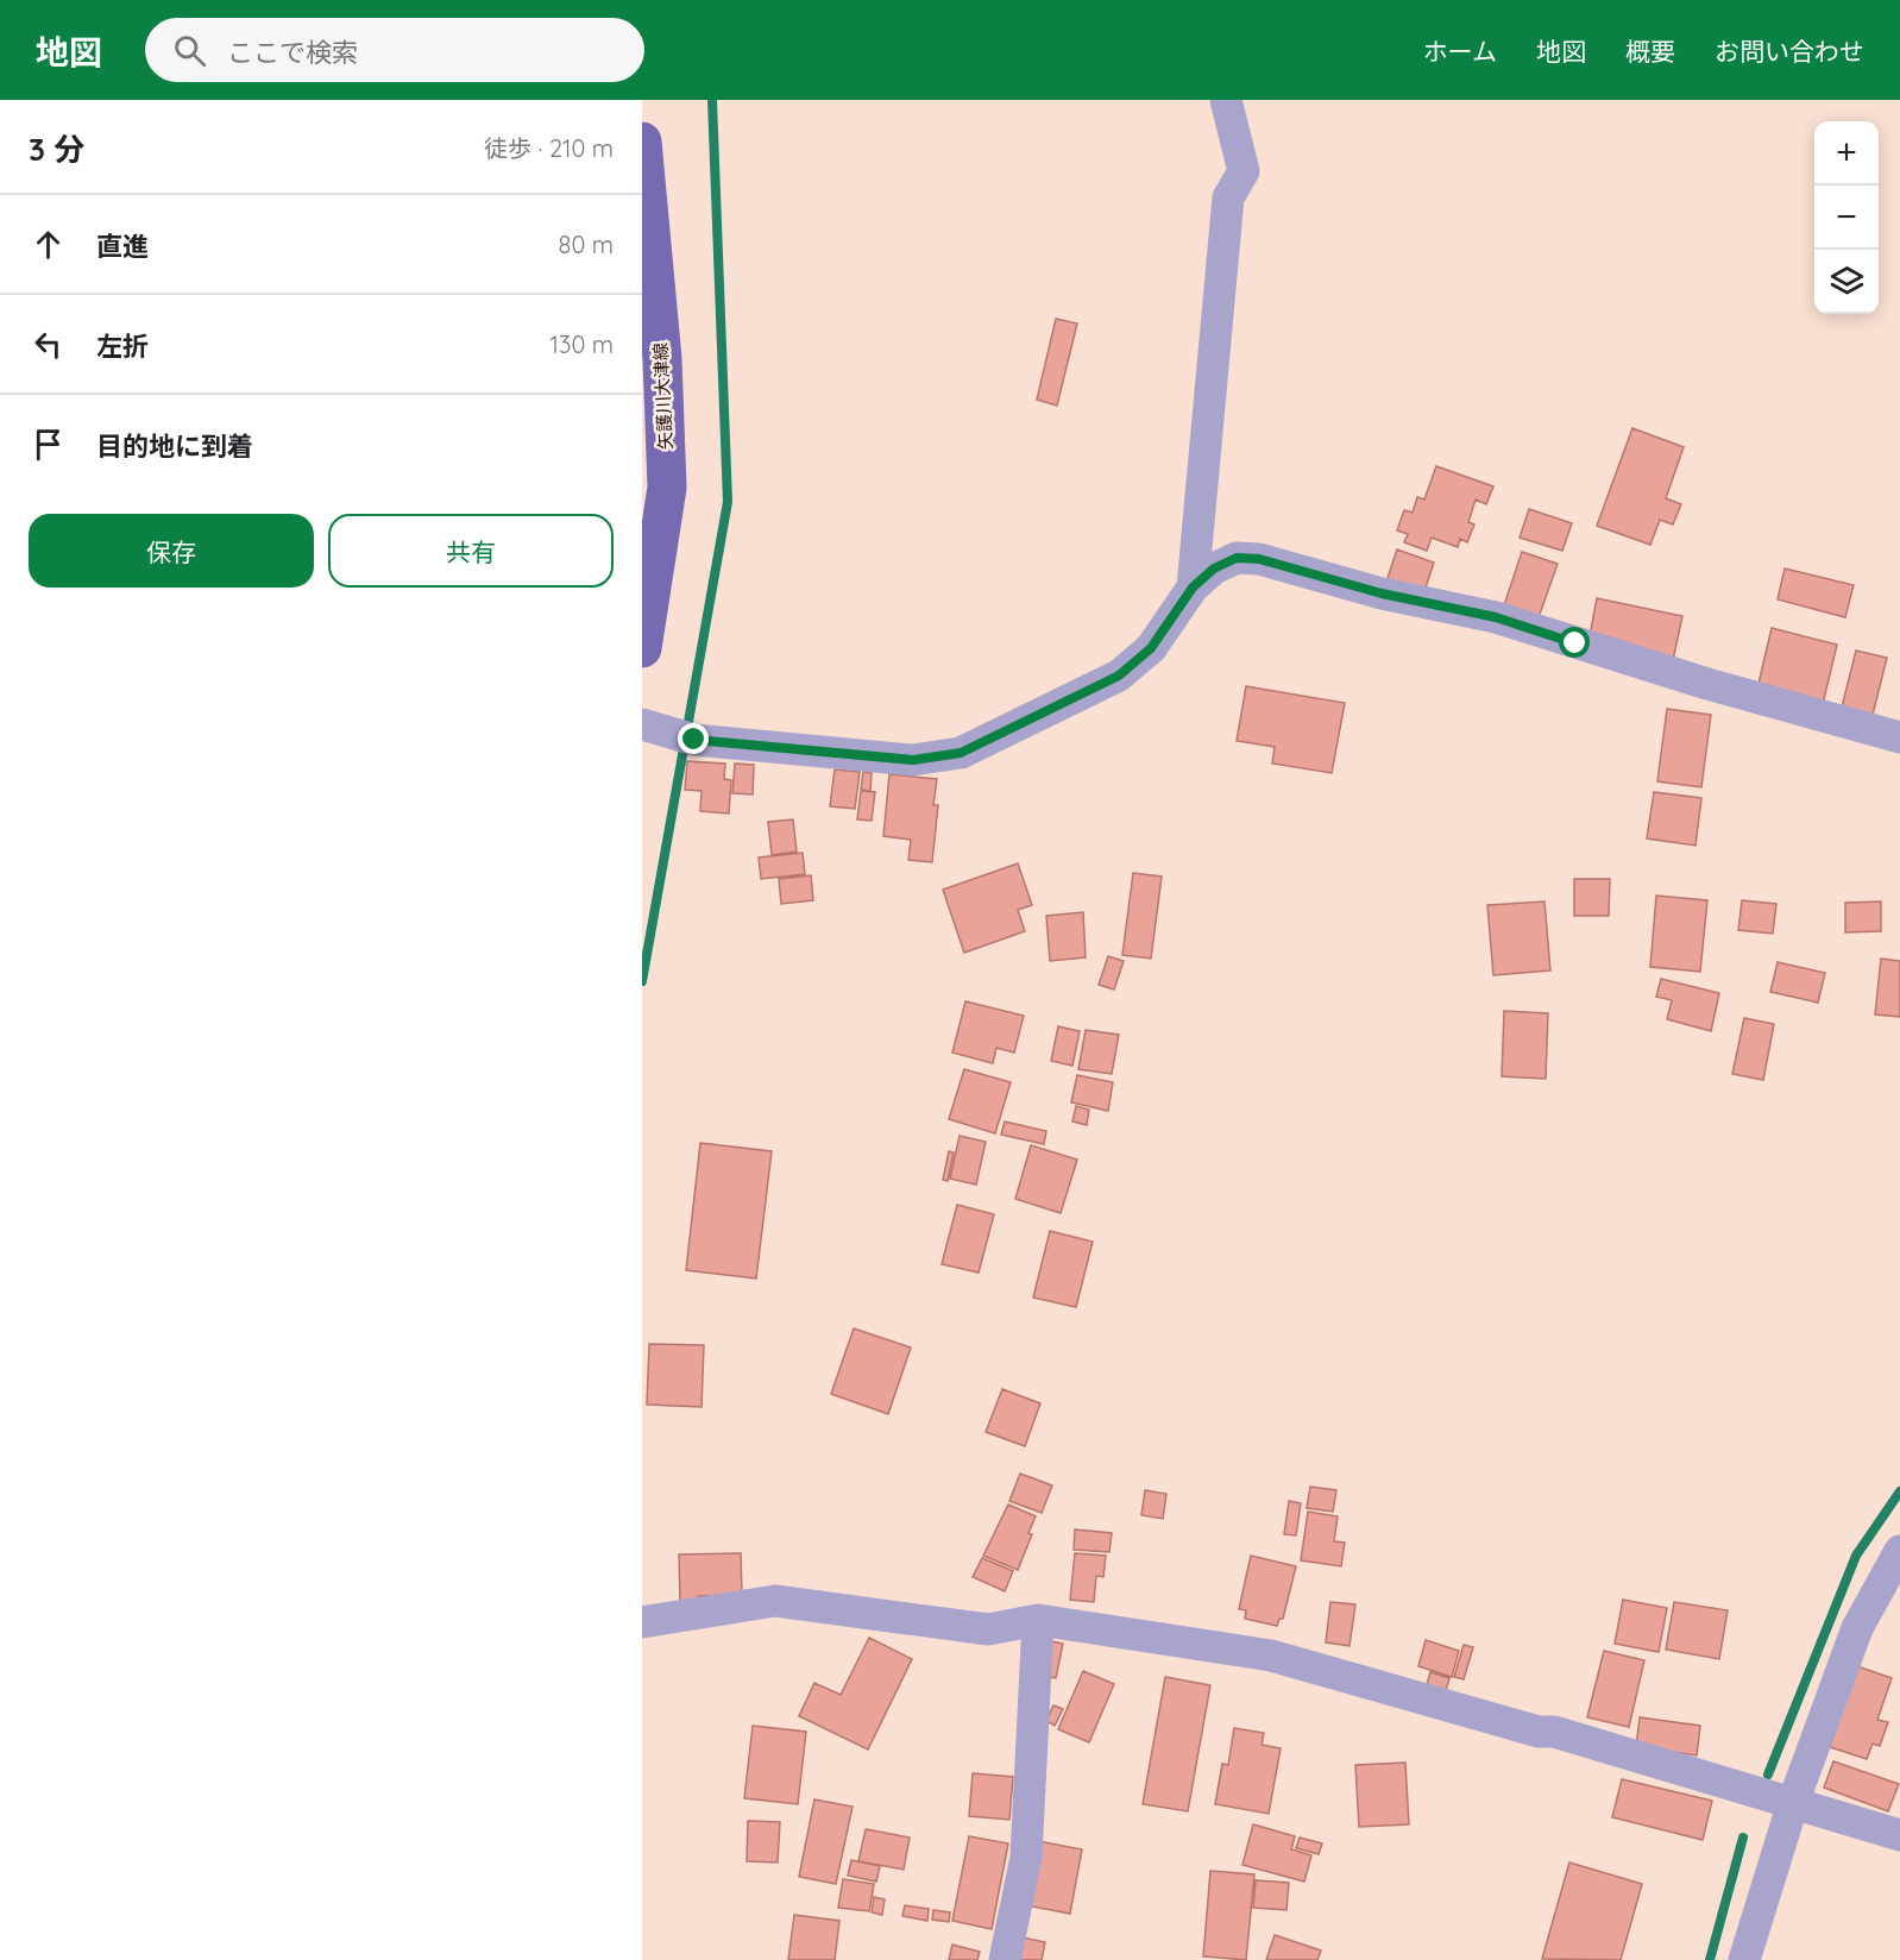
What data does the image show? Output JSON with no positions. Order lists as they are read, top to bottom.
{
  "streets": {
    "main road": ["矢護川大津線"]
  },
  "page": {
    "header": "地図",
    "search": "ここで検索",
    "nav": [
      "ホーム",
      "地図",
      "概要",
      "お問い合わせ"
    ],
    "heading": ["3 分", "徒歩 · 210 m"],
    "map_buttons": ["+", "−"],
    "list": [
      ["直進", "80 m"],
      ["左折", "130 m"],
      "目的地に到着"
    ],
    "buttons": ["保存", "共有"]
  }
}
